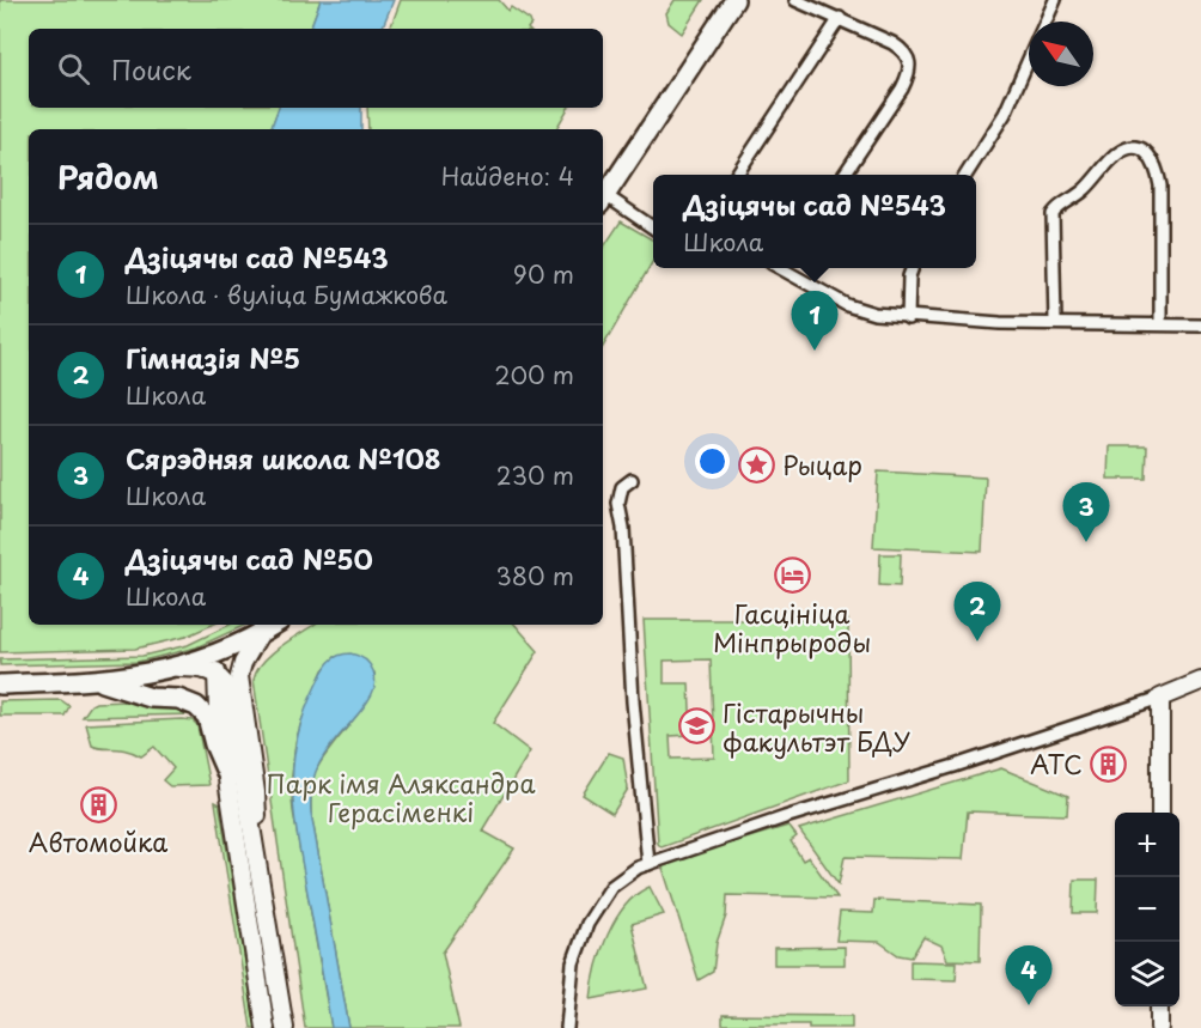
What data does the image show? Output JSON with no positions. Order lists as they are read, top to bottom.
{
  "parks": ["Парк імя Аляксандра Герасіменкі"],
  "places": {
    "place": ["Рыцар"],
    "hotel": ["Гасцініца Мінпрыроды"],
    "school or university": ["Гістарычны факультэт БДУ"],
    "building": ["АТС", "Автомойка"]
  },
  "north": "top left",
  "page": {
    "search": "Поиск",
    "heading": ["Рядом", "Найдено: 4"],
    "popup": ["Дзіцячы сад №543", "Школа"],
    "list": [
      {
        "mark": "1",
        "name": "Дзіцячы сад №543",
        "note": "Школа · вуліца Бумажкова",
        "value": "90 m"
      },
      {
        "mark": "2",
        "name": "Гімназія №5",
        "note": "Школа",
        "value": "200 m"
      },
      {
        "mark": "3",
        "name": "Сярэдняя школа №108",
        "note": "Школа",
        "value": "230 m"
      },
      {
        "mark": "4",
        "name": "Дзіцячы сад №50",
        "note": "Школа",
        "value": "380 m"
      }
    ],
    "pins": [
      "1",
      "3",
      "2",
      "4"
    ],
    "map_buttons": ["+", "−"]
  }
}
